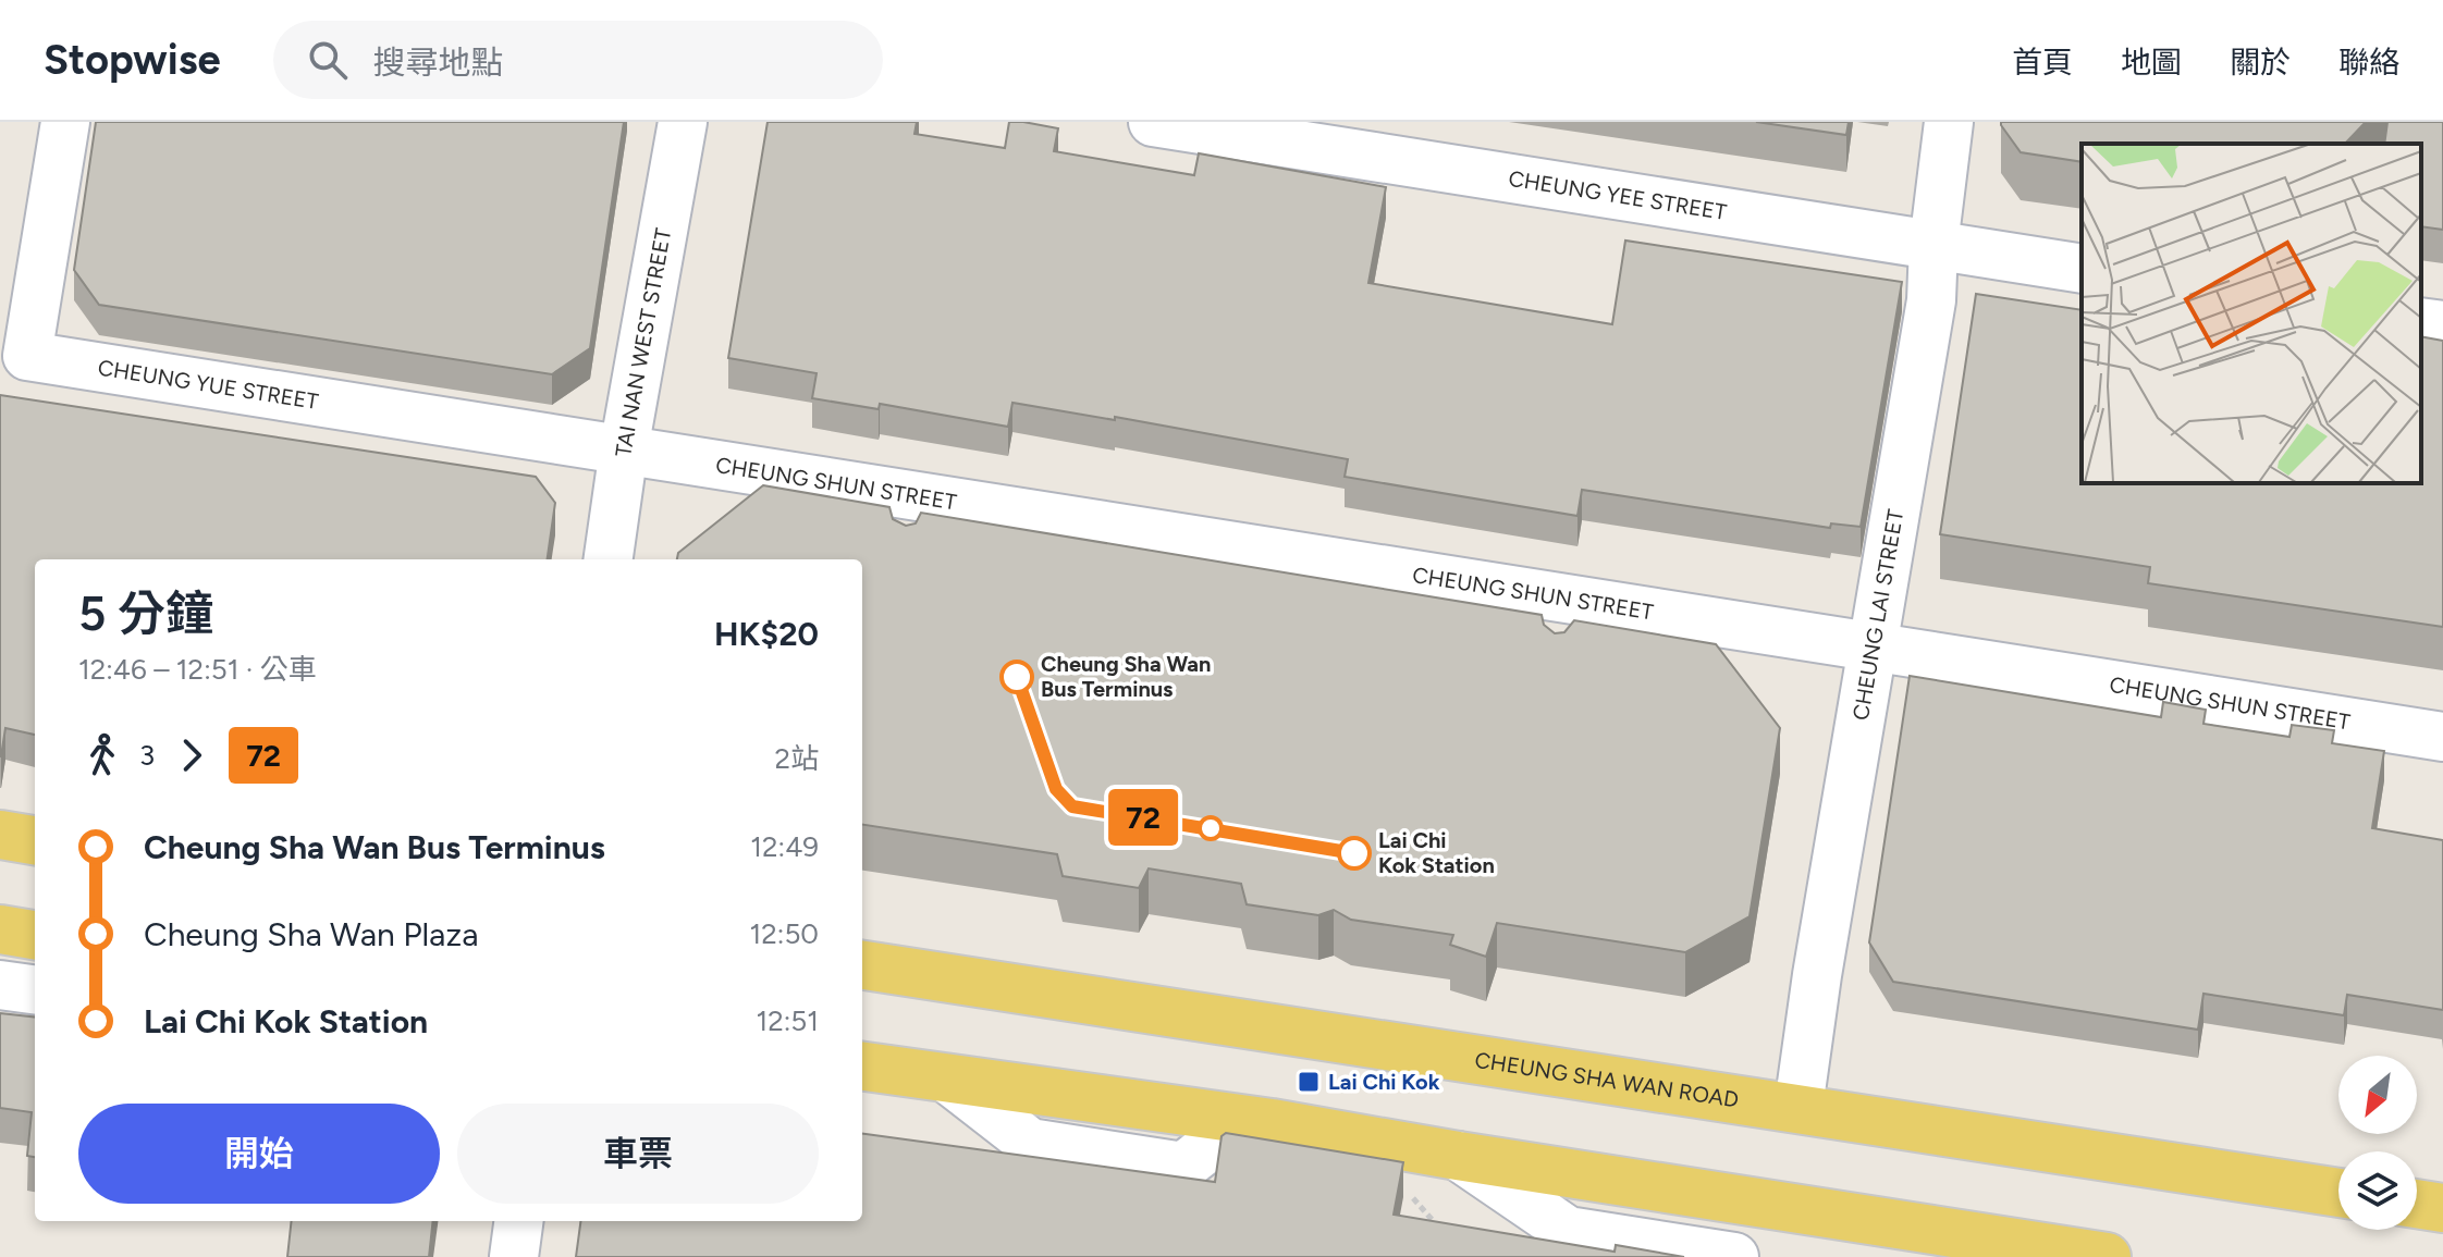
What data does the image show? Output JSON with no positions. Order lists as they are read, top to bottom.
{
  "streets": {
    "main road": ["CHEUNG SHA WAN ROAD"],
    "street": [
      "CHEUNG YEE STREET",
      "TAI NAN WEST STREET",
      "CHEUNG YUE STREET",
      "CHEUNG SHUN STREET",
      "CHEUNG LAI STREET"
    ]
  },
  "crossings": [
    ["CHEUNG YEE STREET", "CHEUNG LAI STREET"],
    ["TAI NAN WEST STREET", "CHEUNG YUE STREET"],
    ["TAI NAN WEST STREET", "CHEUNG SHUN STREET"],
    ["CHEUNG YUE STREET", "CHEUNG SHUN STREET"],
    ["CHEUNG SHUN STREET", "CHEUNG LAI STREET"],
    ["CHEUNG LAI STREET", "CHEUNG SHA WAN ROAD"]
  ],
  "places": {
    "other": ["Cheung Sha Wan Bus Terminus", "Lai Chi Kok Station"],
    "transit": ["Lai Chi Kok"]
  },
  "lines": ["bus line 72"],
  "north": "bottom left",
  "page": {
    "header": "Stopwise",
    "search": "搜尋地點",
    "nav": [
      "首頁",
      "地圖",
      "關於",
      "聯絡"
    ],
    "on_map": "72",
    "heading": ["5 分鐘", "12:46 – 12:51 · 公車", "HK$20"],
    "legs": ["3", "72", "2站"],
    "list": [
      {
        "name": "Cheung Sha Wan Bus Terminus",
        "value": "12:49"
      },
      {
        "name": "Cheung Sha Wan Plaza",
        "value": "12:50"
      },
      {
        "name": "Lai Chi Kok Station",
        "value": "12:51"
      }
    ],
    "buttons": ["開始", "車票"]
  }
}
